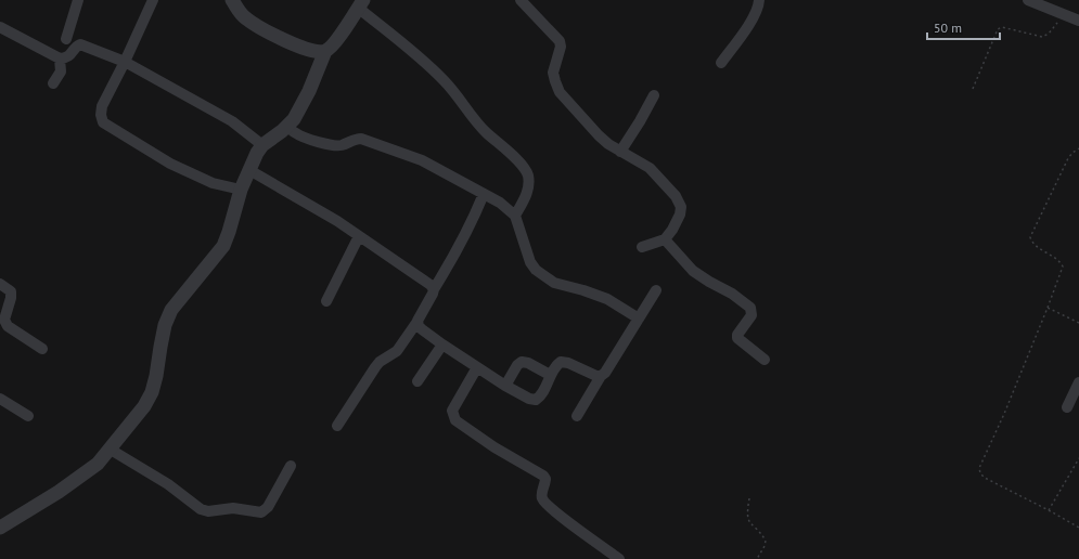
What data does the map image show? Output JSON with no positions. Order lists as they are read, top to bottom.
{
  "scale_bar": "50 m"
}
